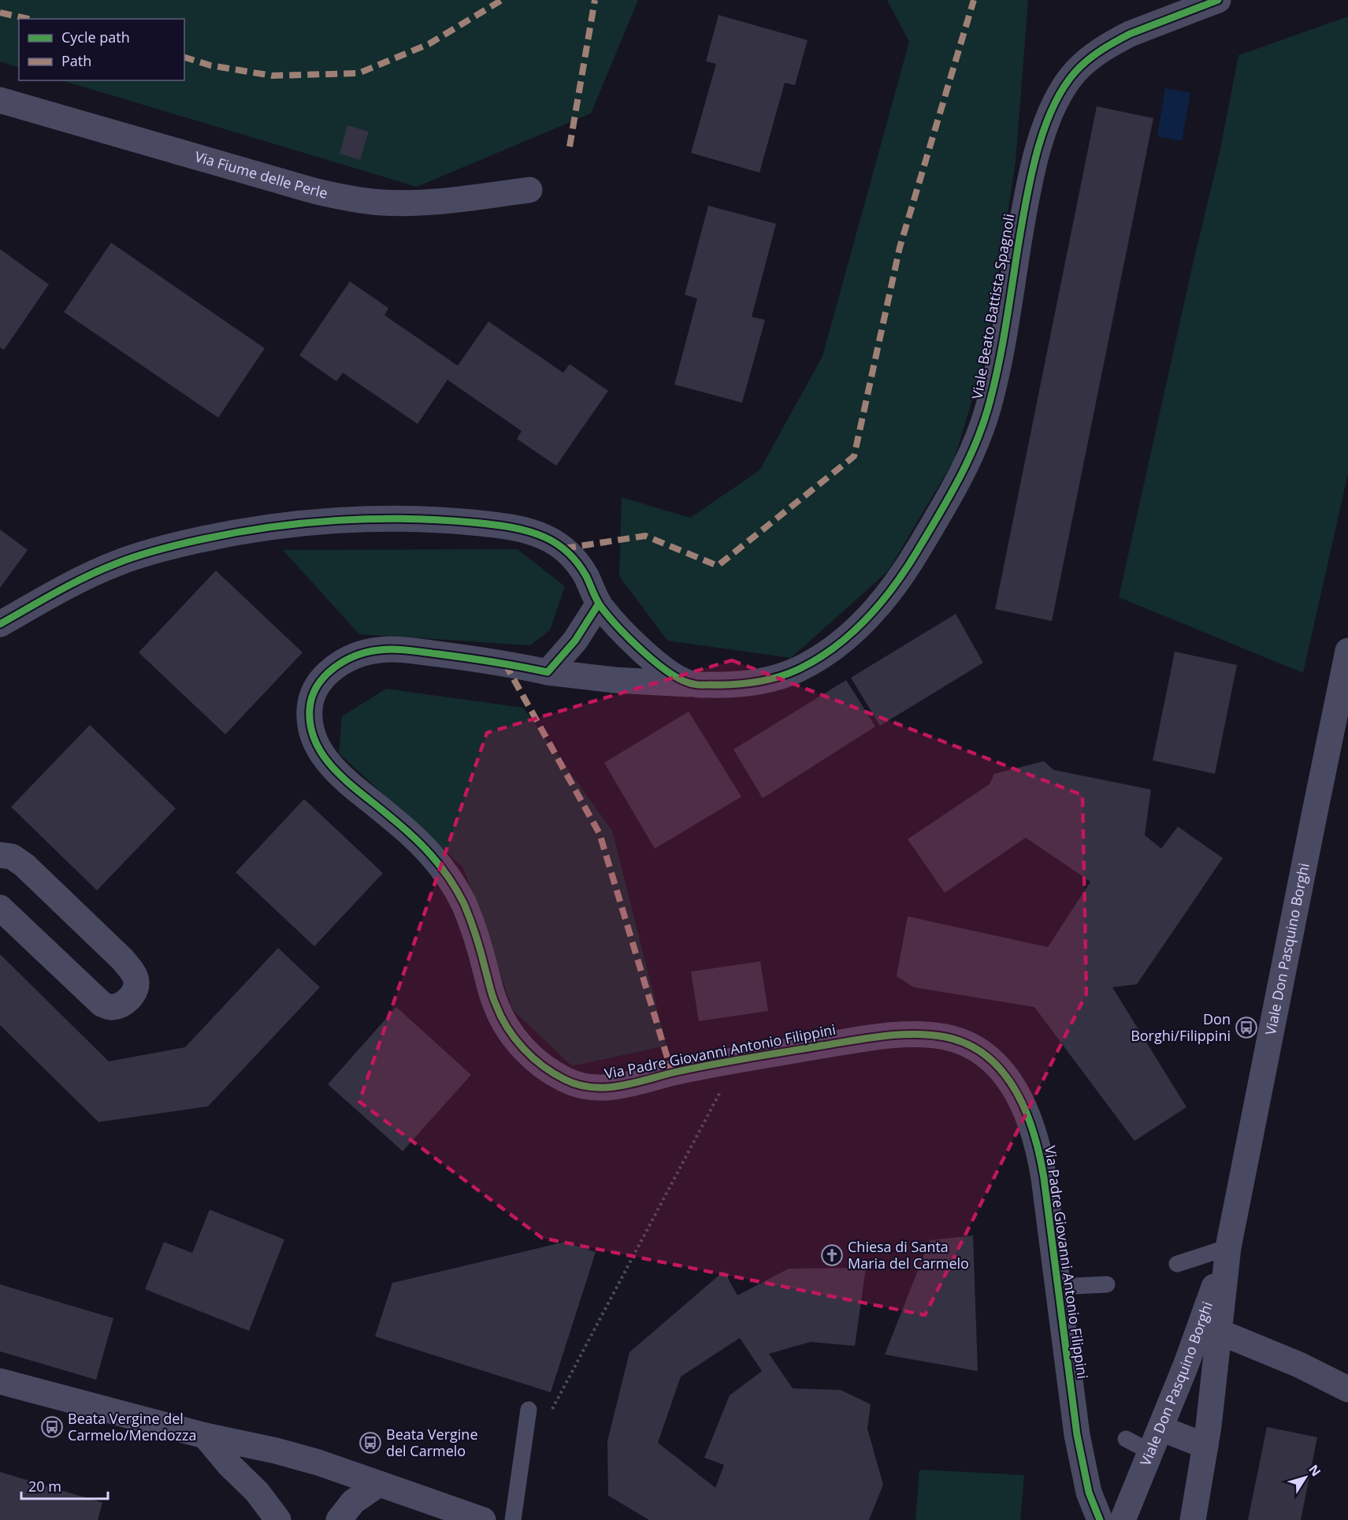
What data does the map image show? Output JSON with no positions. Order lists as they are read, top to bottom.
{
  "streets": {
    "street": [
      "Via Fiume delle Perle",
      "Viale Beato Battista Spagnoli",
      "Viale Don Pasquino Borghi",
      "Via Padre Giovanni Antonio Filippini"
    ]
  },
  "crossings": [
    ["Viale Beato Battista Spagnoli", "Via Padre Giovanni Antonio Filippini"]
  ],
  "places": {
    "bus stop": ["Don Borghi/Filippini", "Beata Vergine del Carmelo/Mendozza", "Beata Vergine del Carmelo"],
    "church": ["Chiesa di Santa Maria del Carmelo"]
  },
  "legend": ["Cycle path", "Path"],
  "scale_bar": "20 m",
  "north": "top right"
}
